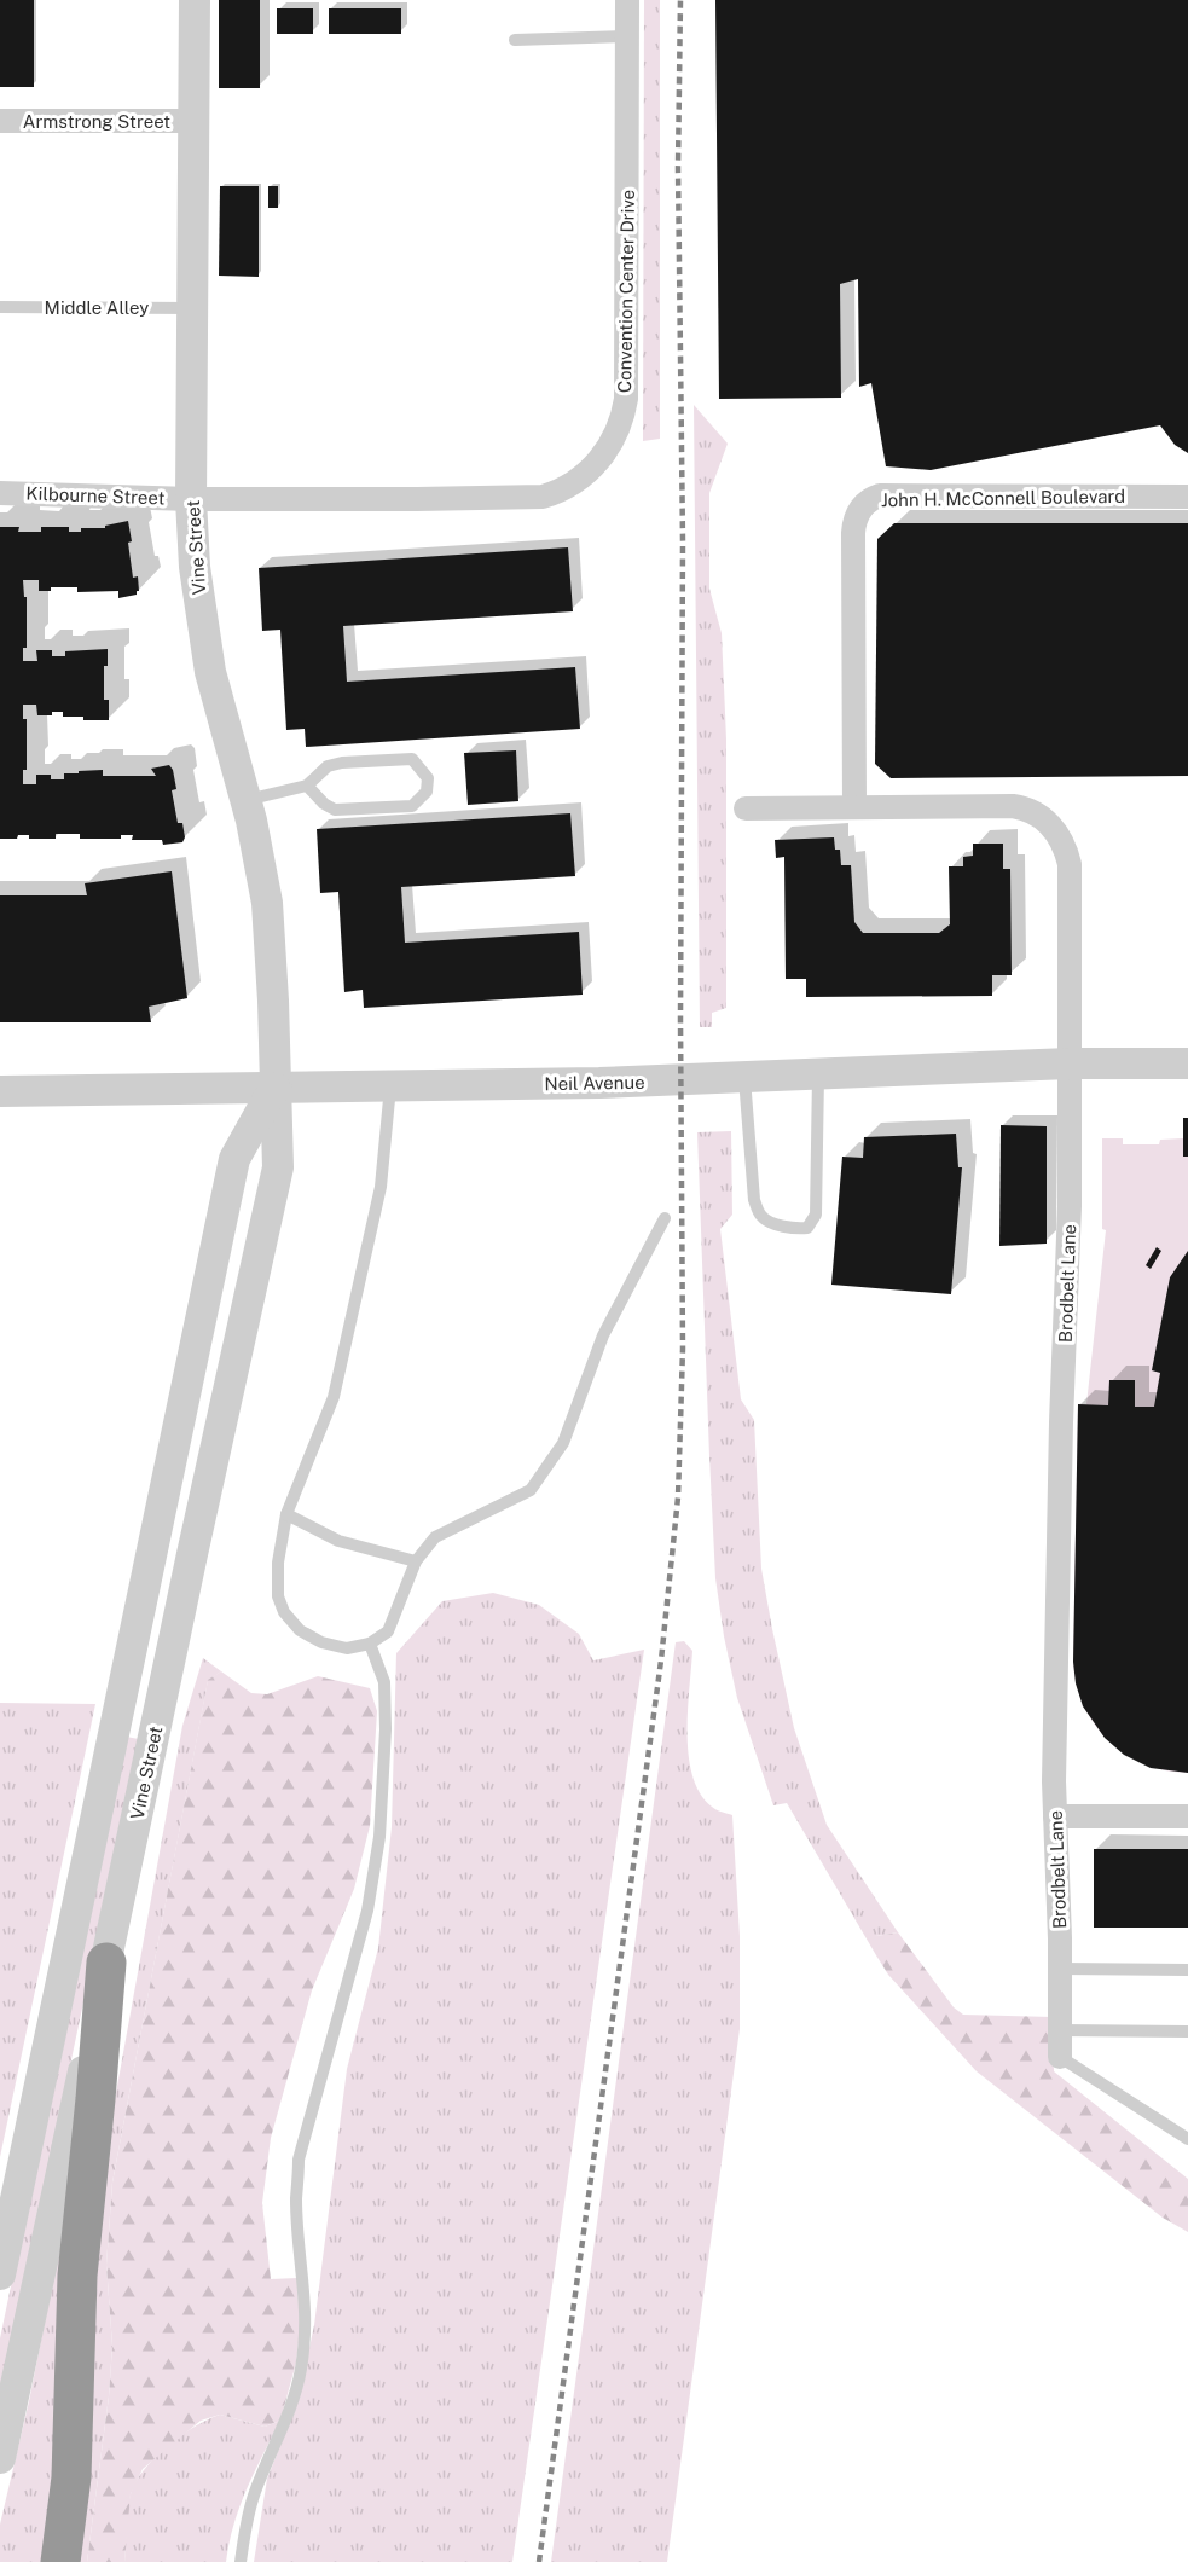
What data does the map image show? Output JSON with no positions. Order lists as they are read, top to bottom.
{
  "streets": {
    "street": [
      "Armstrong Street",
      "Convention Center Drive",
      "Kilbourne Street",
      "John H. McConnell Boulevard",
      "Vine Street",
      "Neil Avenue",
      "Brodbelt Lane"
    ],
    "lane": ["Middle Alley"]
  },
  "crossings": [
    ["Armstrong Street", "Vine Street"],
    ["Convention Center Drive", "Kilbourne Street"],
    ["Convention Center Drive", "Vine Street"],
    ["Middle Alley", "Vine Street"],
    ["Kilbourne Street", "Vine Street"],
    ["John H. McConnell Boulevard", "Brodbelt Lane"],
    ["Vine Street", "Neil Avenue"],
    ["Neil Avenue", "Brodbelt Lane"]
  ]
}
